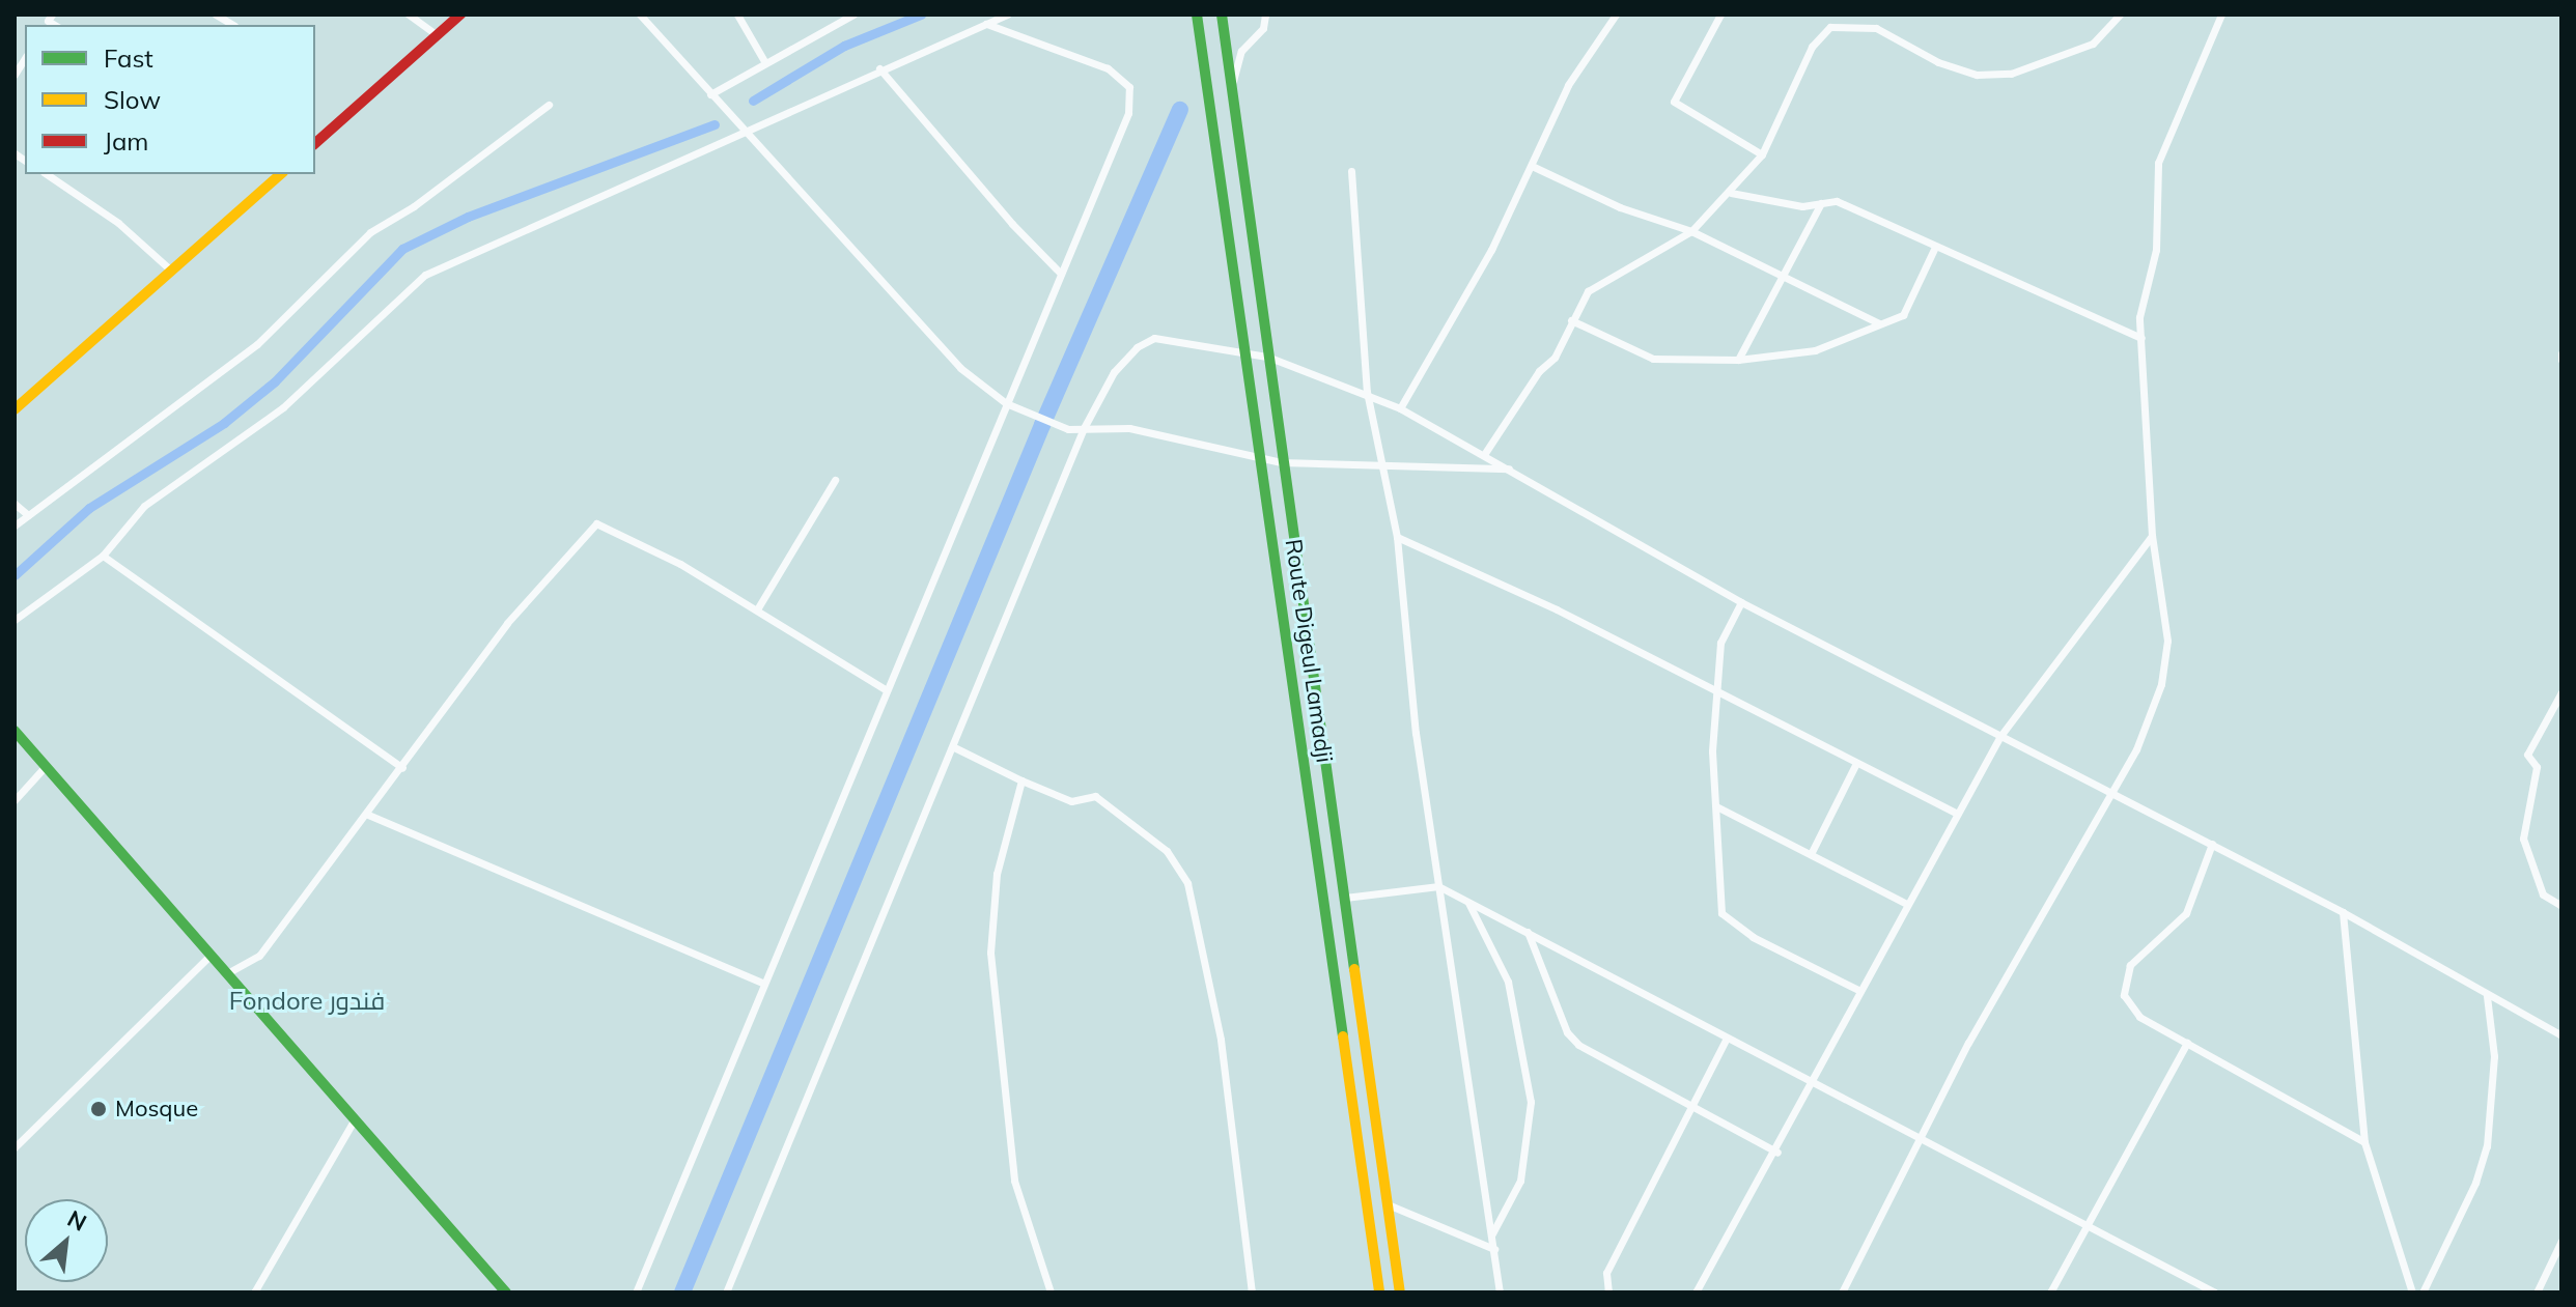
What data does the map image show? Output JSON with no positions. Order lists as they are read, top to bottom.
{
  "streets": {
    "main road": ["Route Digeul Lamadji"]
  },
  "districts": ["Fondore فندور"],
  "places": ["Mosque"],
  "legend": ["Fast", "Slow", "Jam"],
  "north": "top right"
}
